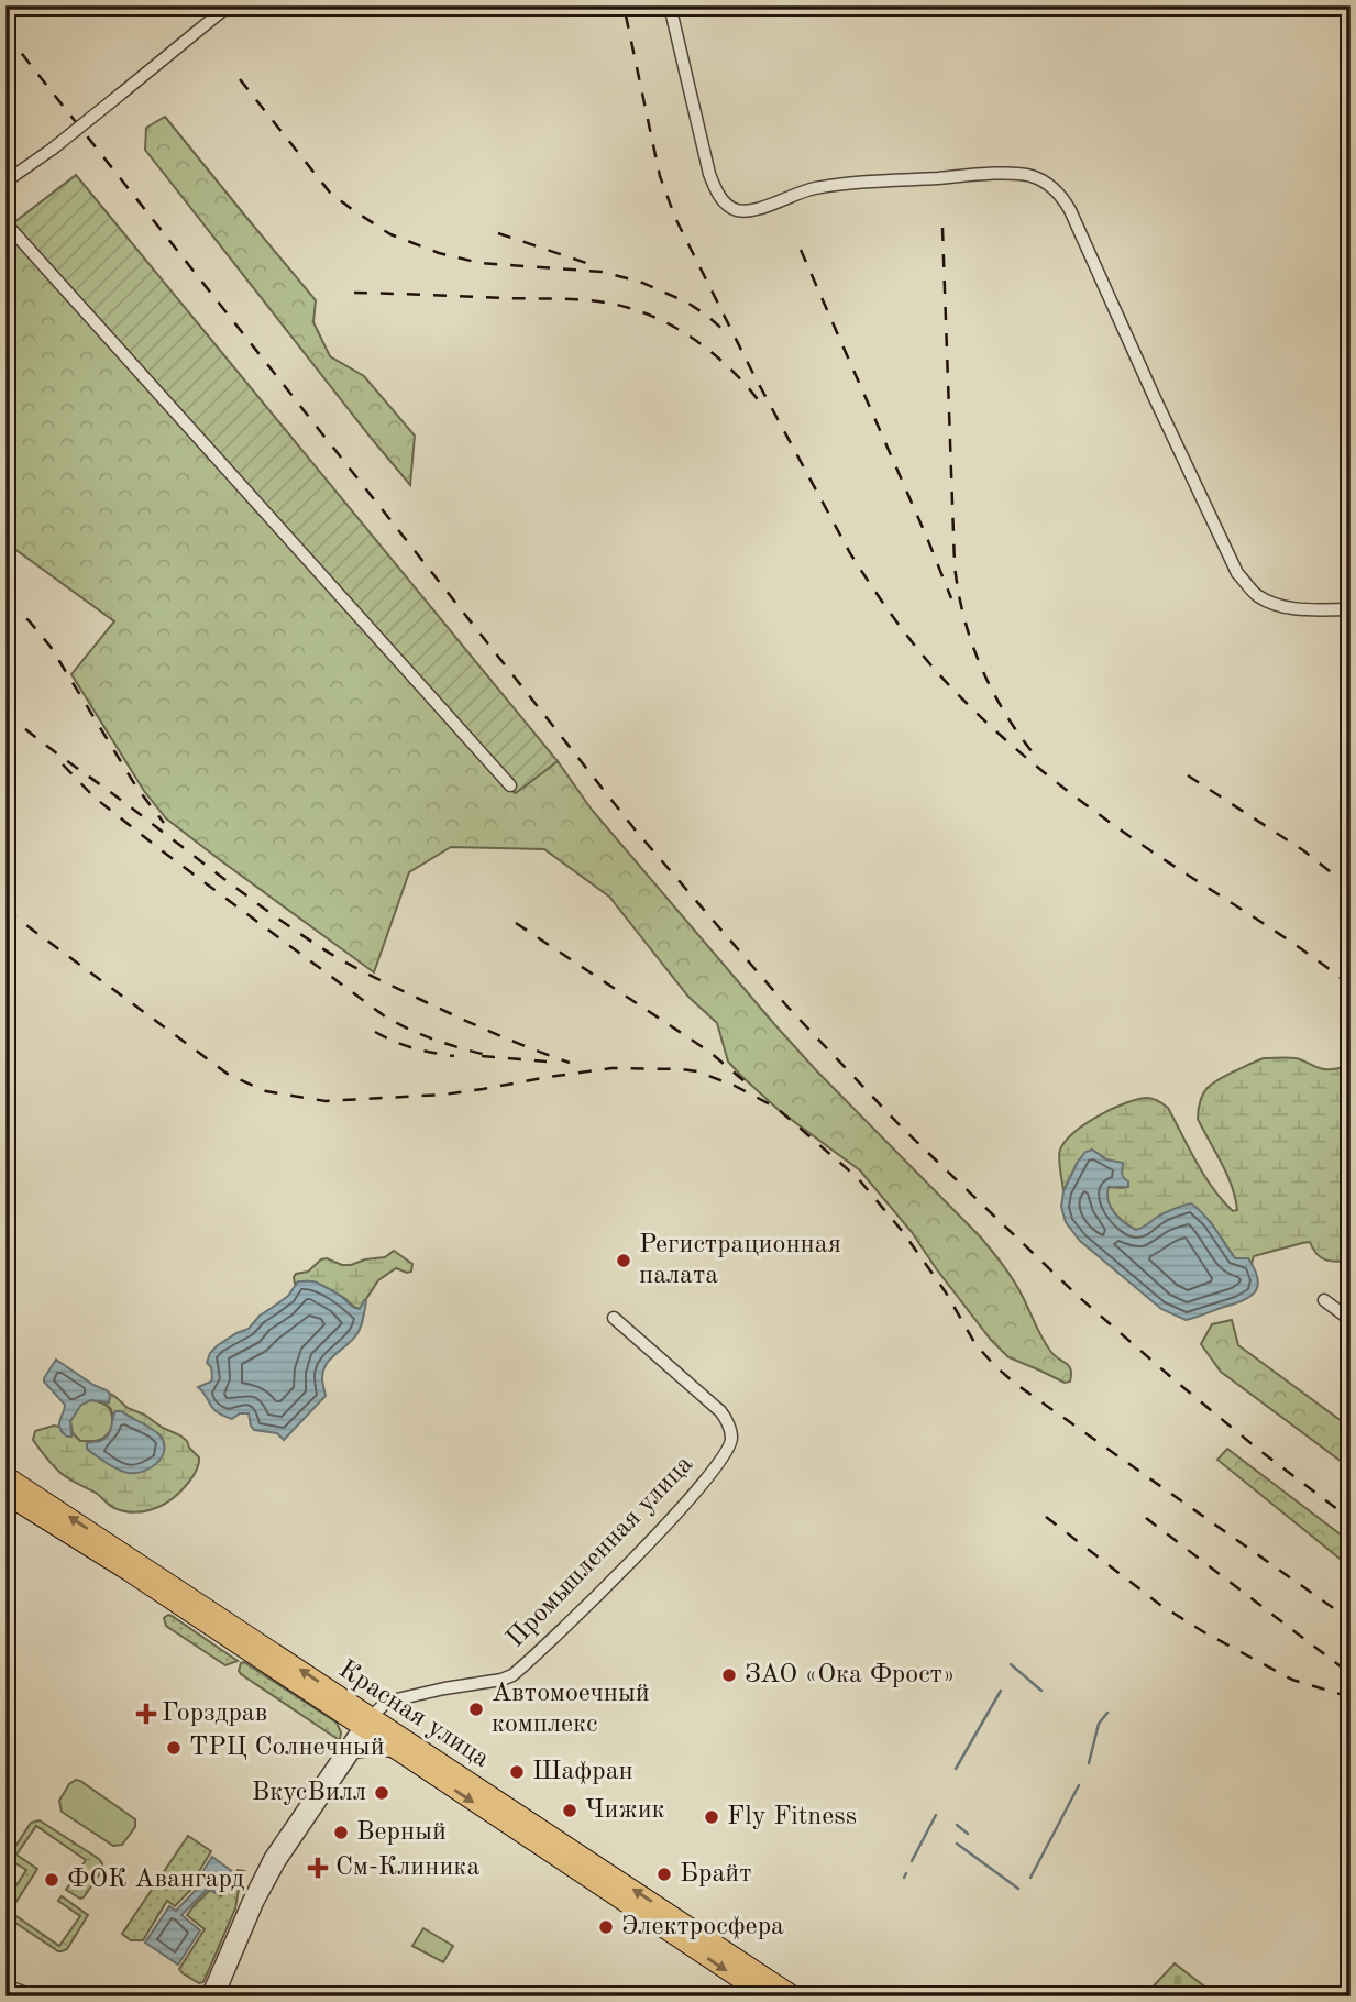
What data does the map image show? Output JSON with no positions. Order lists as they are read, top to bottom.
{
  "streets": {
    "highway": ["Красная улица"],
    "street": ["Промышленная улица"]
  },
  "crossings": [
    ["Промышленная улица", "Красная улица"]
  ],
  "places": {
    "other": [
      "Регистрационная палата",
      "ЗАО «Ока Фрост»",
      "Автомоечный комплекс",
      "ТРЦ Солнечный",
      "Шафран",
      "ВкусВилл",
      "Чижик",
      "Fly Fitness",
      "Верный",
      "Брайт",
      "ФОК Авангард",
      "Электросфера"
    ],
    "health": ["Горздрав", "См-Клиника"]
  }
}
